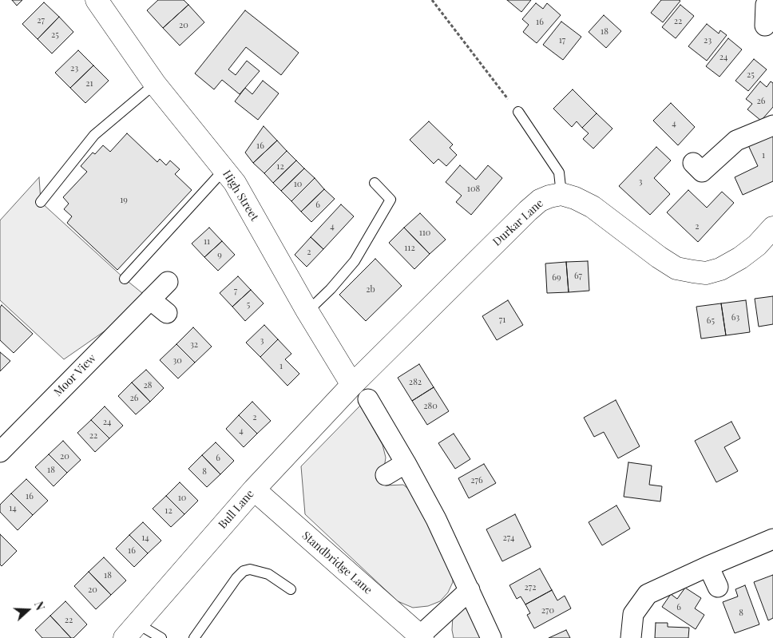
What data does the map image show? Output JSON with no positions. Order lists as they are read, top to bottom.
{
  "streets": {
    "street": [
      "High Street",
      "Durkar Lane",
      "Moor View",
      "Bull Lane",
      "Standbridge Lane"
    ]
  },
  "crossings": [
    ["High Street", "Durkar Lane"],
    ["High Street", "Bull Lane"],
    ["Durkar Lane", "Bull Lane"],
    ["Bull Lane", "Standbridge Lane"]
  ],
  "house_numbers": [
    "27",
    "22",
    "16",
    "20",
    "18",
    "25",
    "17",
    "23",
    "24",
    "23",
    "25",
    "21",
    "26",
    "4",
    "16",
    "1",
    "12",
    "3",
    "10",
    "108",
    "19",
    "6",
    "4",
    "2",
    "110",
    "11",
    "112",
    "2",
    "9",
    "67",
    "69",
    "2b",
    "7",
    "5",
    "63",
    "71",
    "65",
    "3",
    "32",
    "30",
    "1",
    "282",
    "28",
    "26",
    "280",
    "2",
    "24",
    "4",
    "22",
    "20",
    "6",
    "18",
    "8",
    "276",
    "16",
    "10",
    "14",
    "12",
    "14",
    "274",
    "16",
    "18",
    "272",
    "20",
    "6",
    "270",
    "8",
    "22"
  ],
  "north": "right"
}
